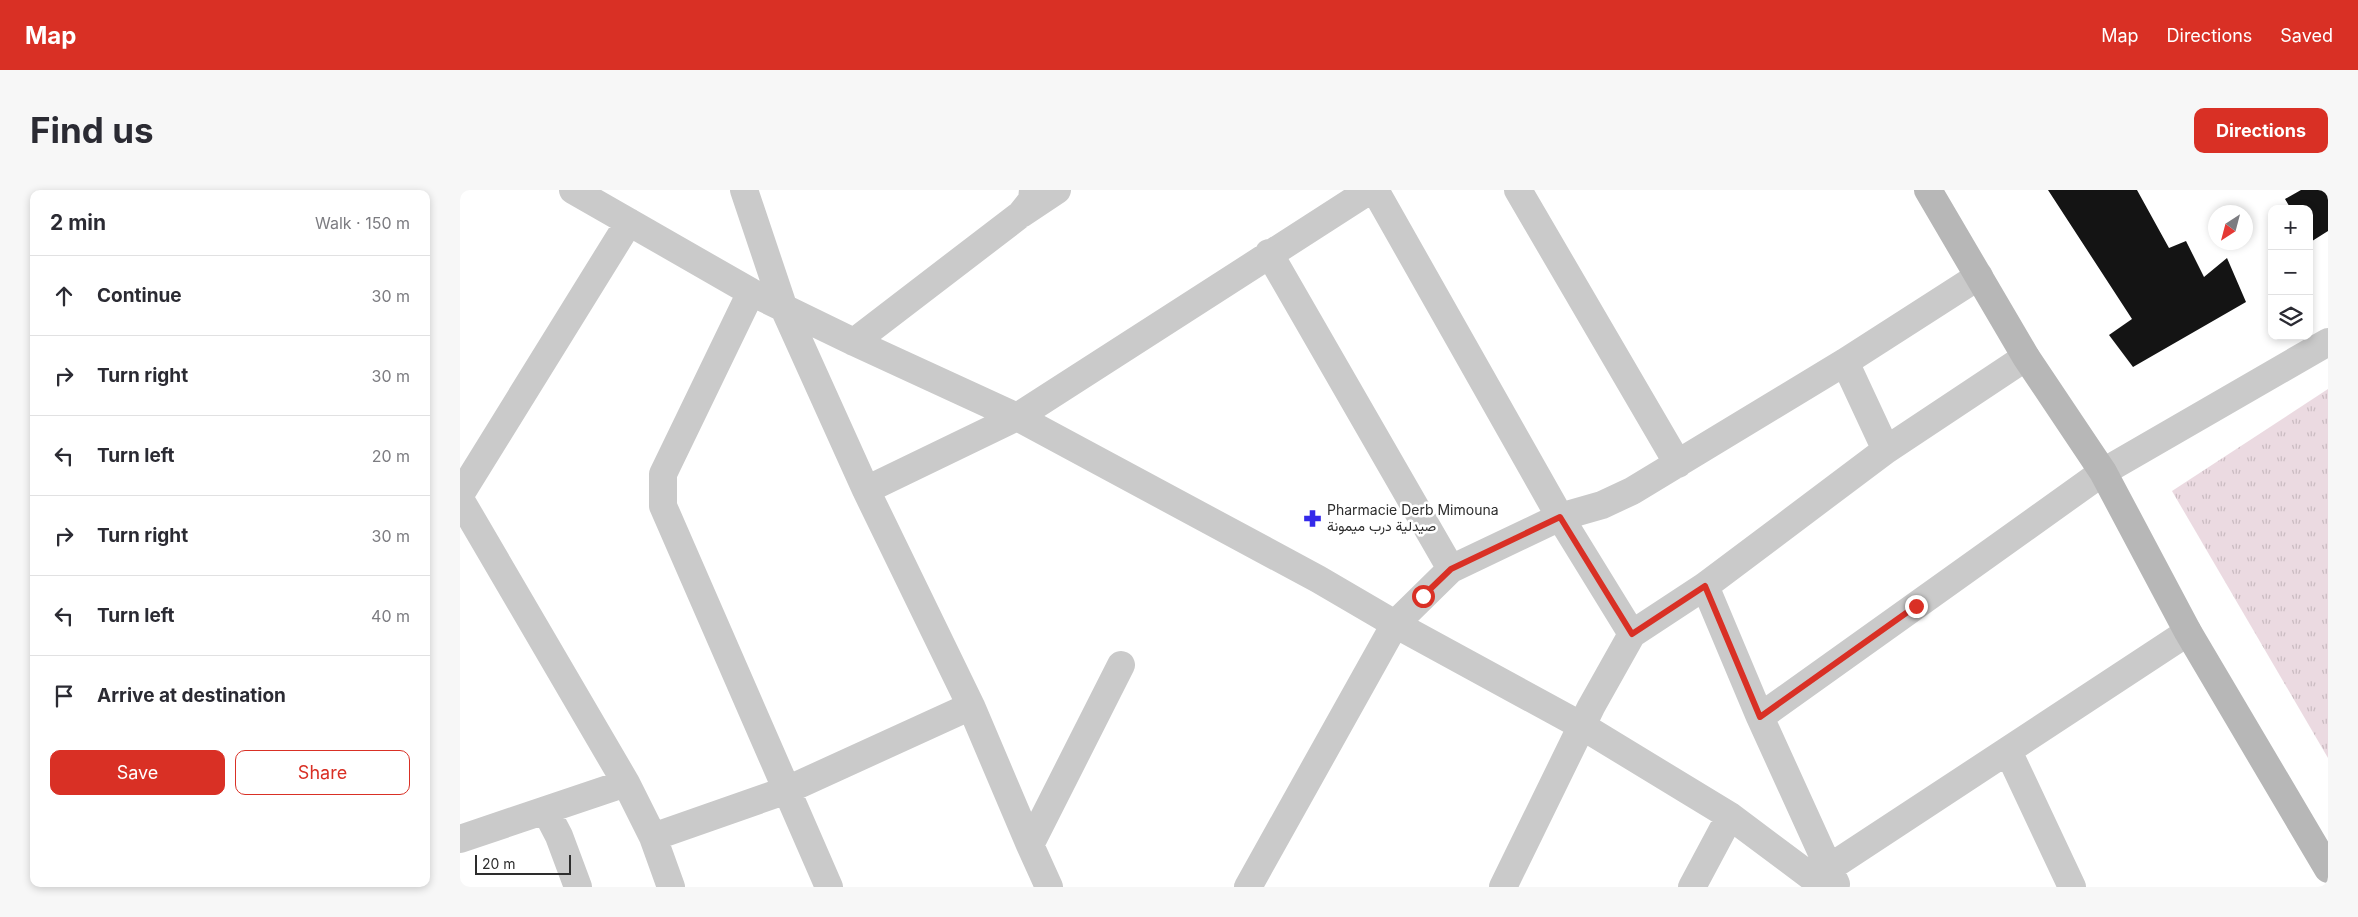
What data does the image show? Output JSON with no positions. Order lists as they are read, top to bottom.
{
  "places": {
    "pharmacy": ["Pharmacie Derb Mimouna صيدلية درب ميمونة"]
  },
  "scale_bar": "20 m",
  "north": "bottom left",
  "page": {
    "header": "Map",
    "nav": ["Map", "Directions", "Saved"],
    "buttons": [
      "Directions",
      ["Save", "Share"]
    ],
    "title": "Find us",
    "heading": ["2 min", "Walk · 150 m"],
    "map_buttons": ["+", "−"],
    "list": [
      ["Continue", "30 m"],
      ["Turn right", "30 m"],
      ["Turn left", "20 m"],
      ["Turn right", "30 m"],
      ["Turn left", "40 m"],
      "Arrive at destination"
    ],
    "scale": "20 m"
  }
}
